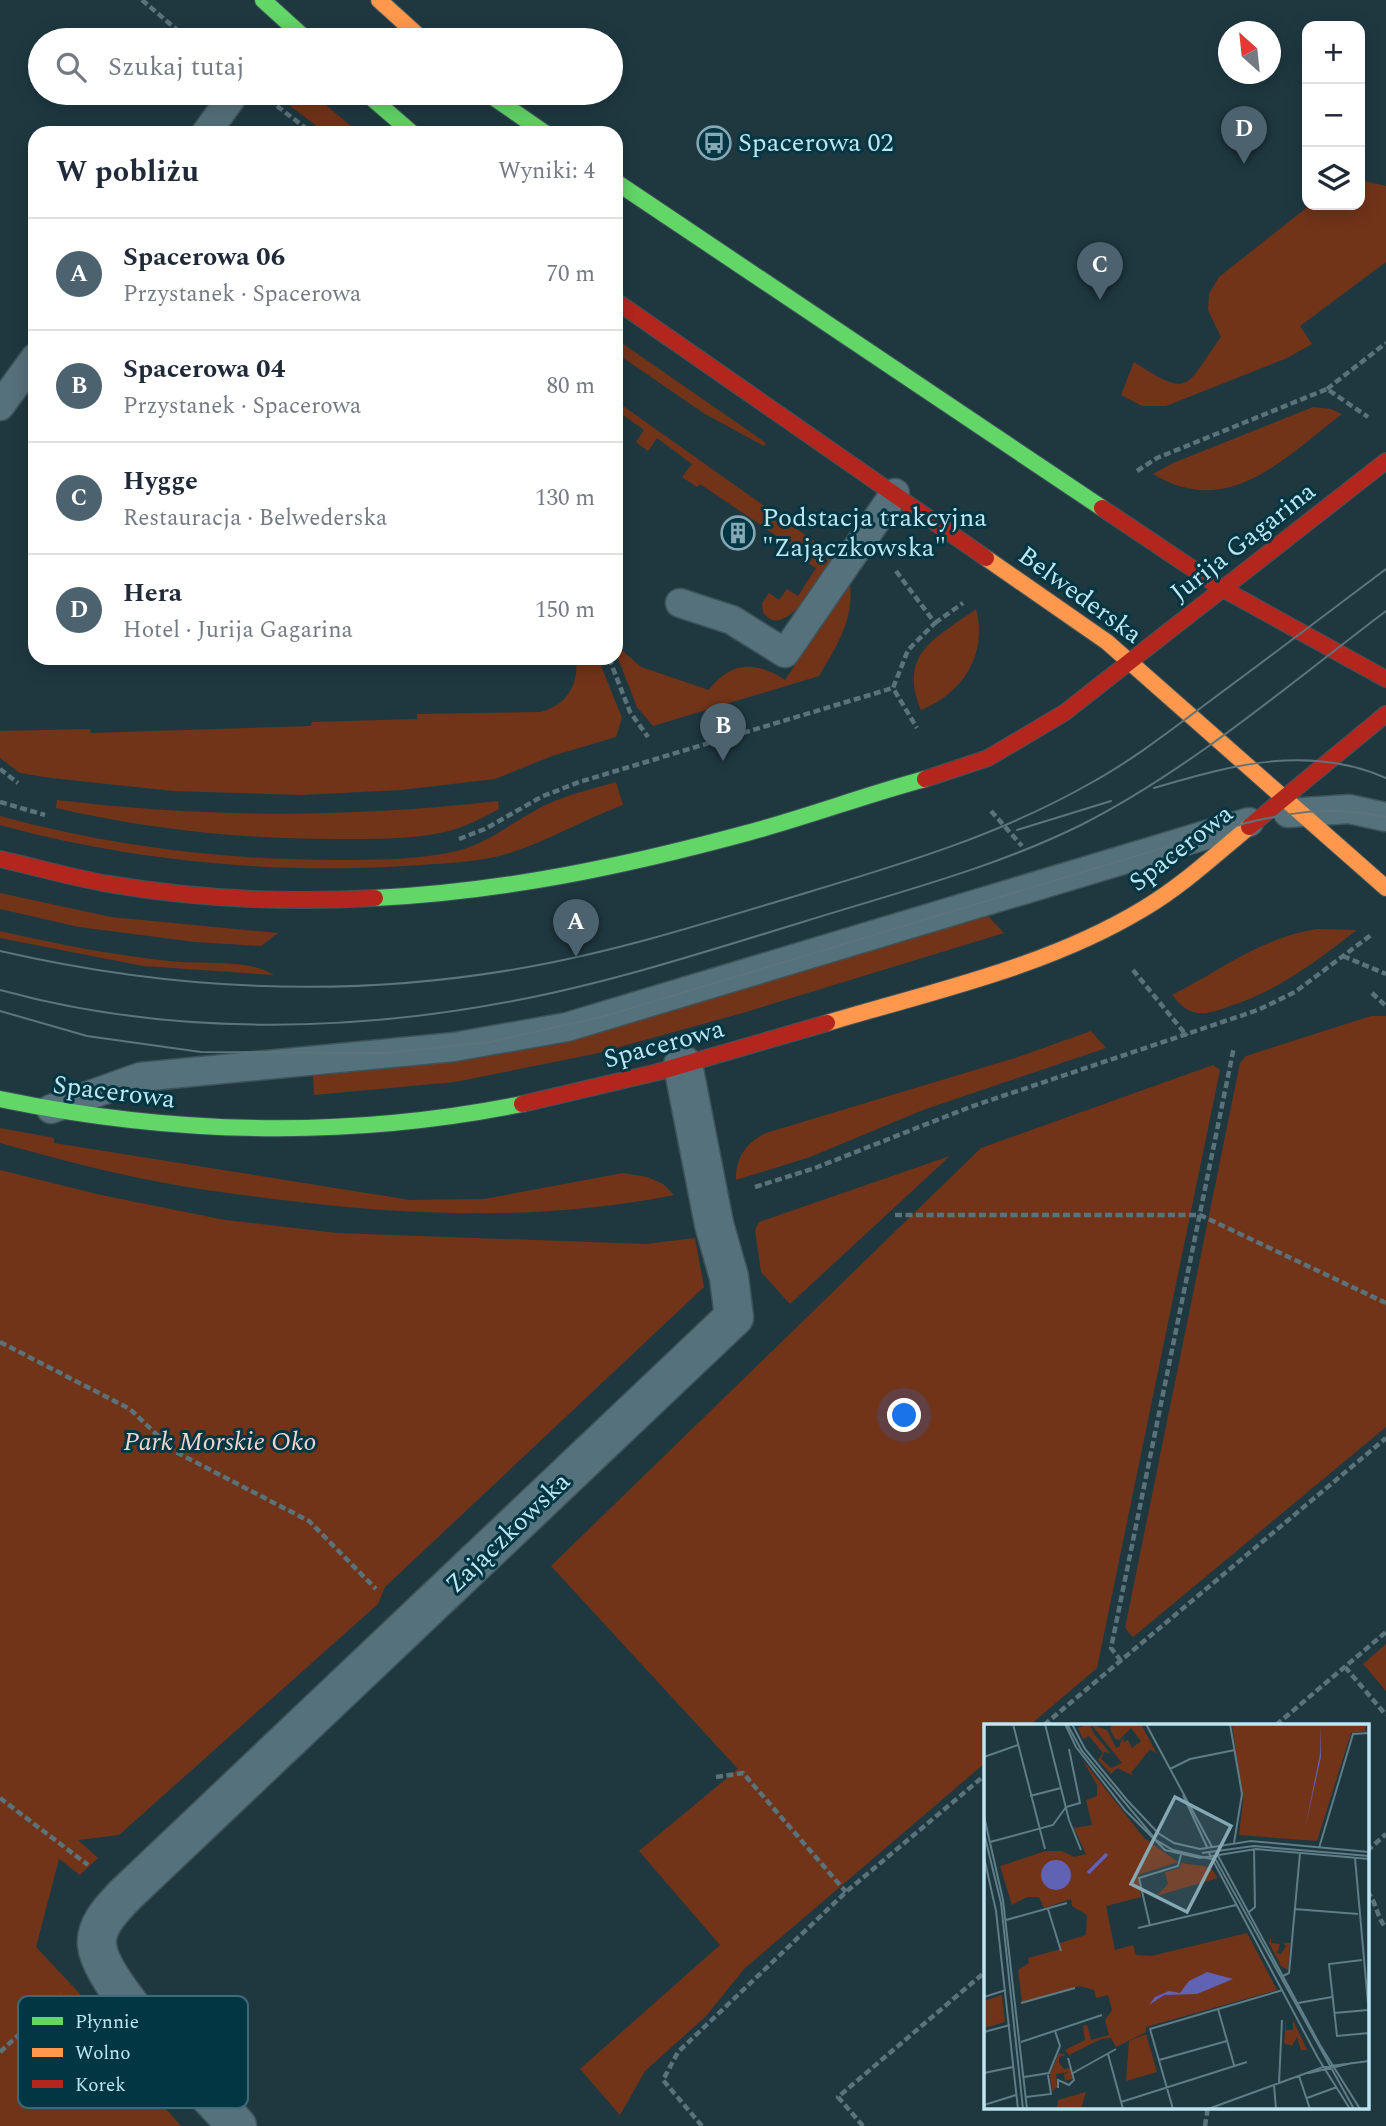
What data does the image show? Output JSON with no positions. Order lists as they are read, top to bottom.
{
  "streets": {
    "main road": ["Jurija Gagarina", "Belwederska", "Spacerowa"],
    "street": ["Zajączkowska"]
  },
  "crossings": [
    ["Jurija Gagarina", "Belwederska"],
    ["Spacerowa", "Zajączkowska"]
  ],
  "parks": ["Park Morskie Oko"],
  "places": {
    "bus stop": ["Spacerowa 02"],
    "building": ["Podstacja trakcyjna \"Zajączkowska\""]
  },
  "legend": ["Płynnie", "Wolno", "Korek"],
  "north": "top left",
  "page": {
    "map_buttons": ["+", "−"],
    "search": "Szukaj tutaj",
    "pins": [
      "D",
      "C",
      "B",
      "A"
    ],
    "heading": ["W pobliżu", "Wyniki: 4"],
    "list": [
      {
        "mark": "A",
        "name": "Spacerowa 06",
        "note": "Przystanek · Spacerowa",
        "value": "70 m"
      },
      {
        "mark": "B",
        "name": "Spacerowa 04",
        "note": "Przystanek · Spacerowa",
        "value": "80 m"
      },
      {
        "mark": "C",
        "name": "Hygge",
        "note": "Restauracja · Belwederska",
        "value": "130 m"
      },
      {
        "mark": "D",
        "name": "Hera",
        "note": "Hotel · Jurija Gagarina",
        "value": "150 m"
      }
    ]
  }
}
